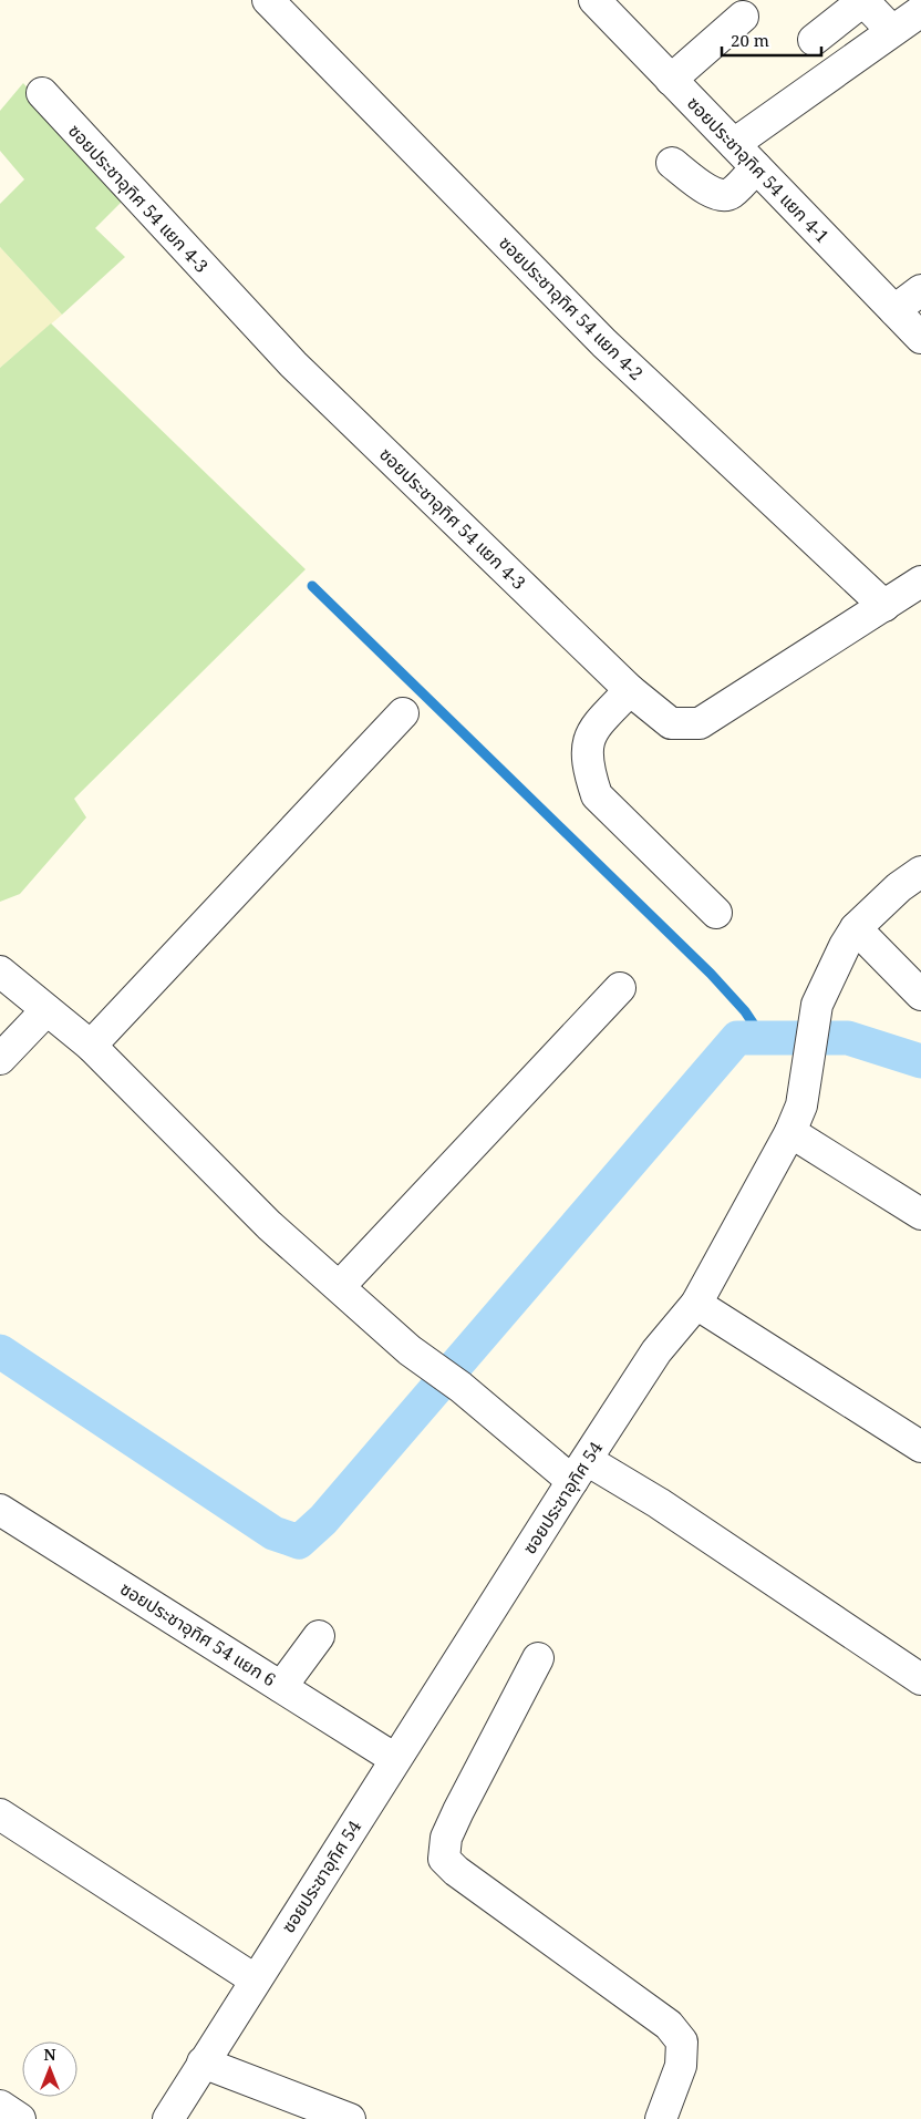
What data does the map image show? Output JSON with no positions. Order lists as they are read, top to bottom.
{
  "streets": {
    "street": [
      "ซอยประชาอุทิศ 54 แยก 4-1",
      "ซอยประชาอุทิศ 54 แยก 4-3",
      "ซอยประชาอุทิศ 54 แยก 4-2",
      "ซอยประชาอุทิศ 54",
      "ซอยประชาอุทิศ 54 แยก 6"
    ]
  },
  "crossings": [
    ["ซอยประชาอุทิศ 54 แยก 4-3", "ซอยประชาอุทิศ 54 แยก 4-2"],
    ["ซอยประชาอุทิศ 54", "ซอยประชาอุทิศ 54 แยก 6"]
  ],
  "scale_bar": "20 m",
  "north": "top"
}
